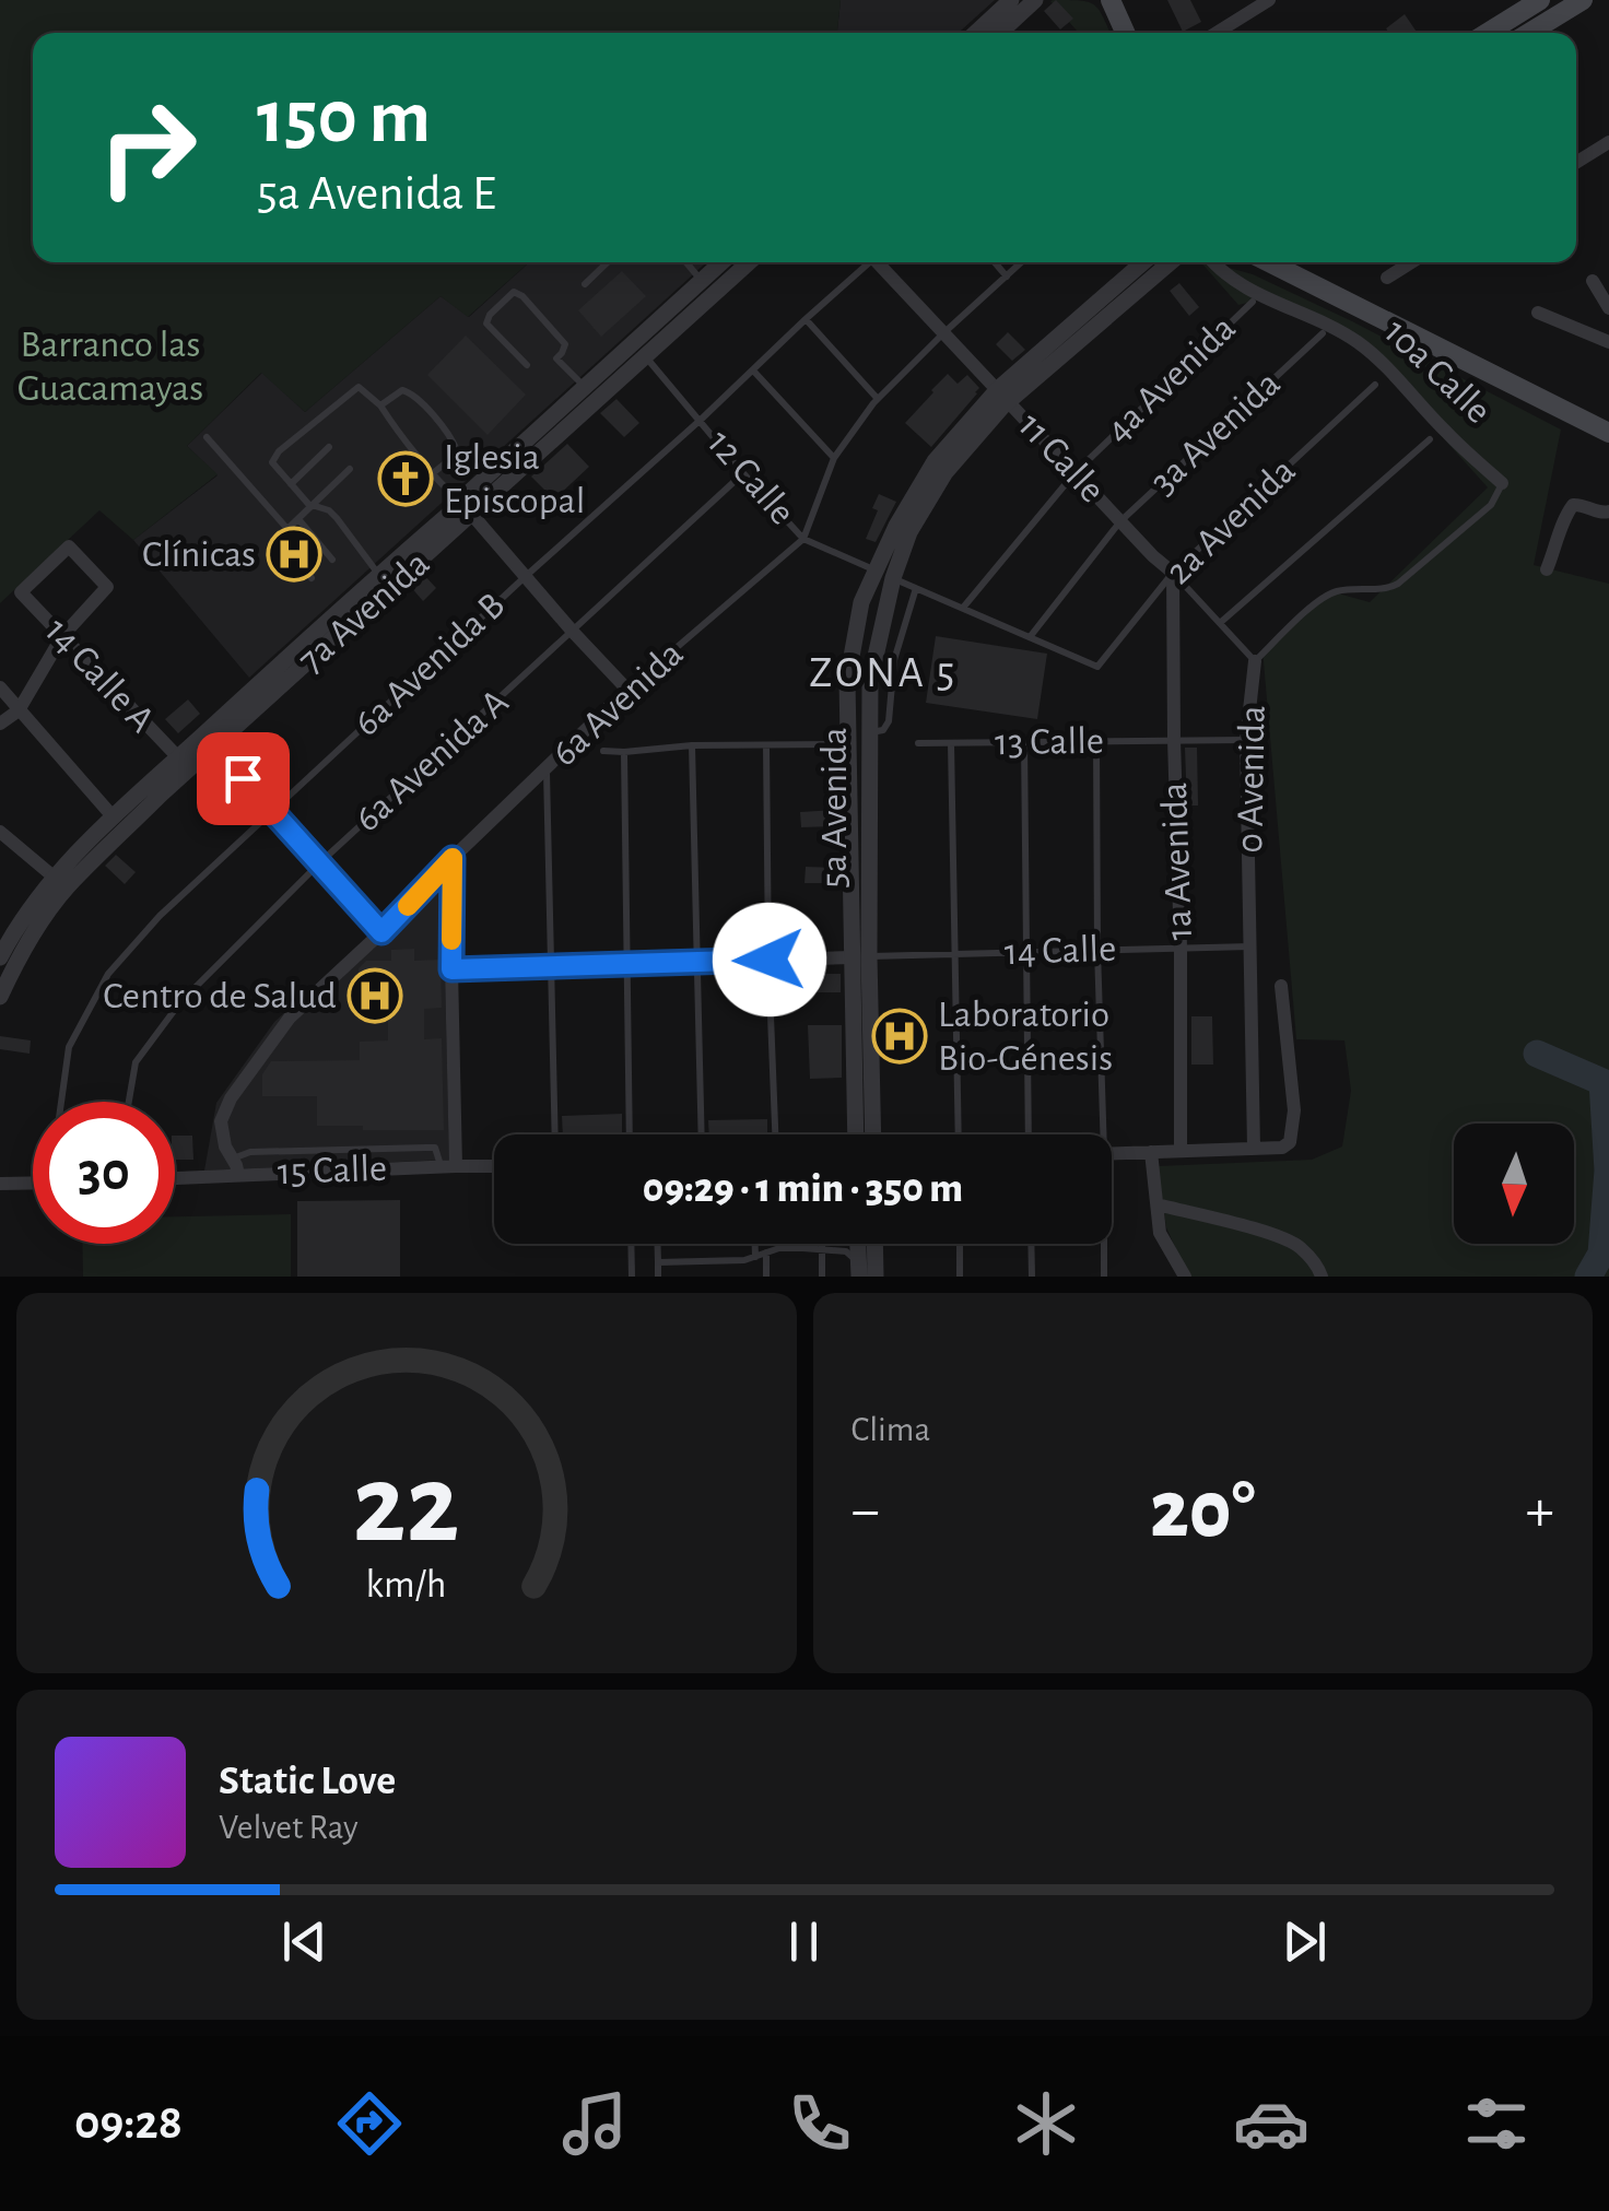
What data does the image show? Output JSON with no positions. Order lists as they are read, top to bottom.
{
  "streets": {
    "street": [
      "10a Calle",
      "11 Calle",
      "7a Avenida",
      "14 Calle A",
      "6a Avenida",
      "0 Avenida",
      "5a Avenida",
      "1a Avenida",
      "14 Calle",
      "15 Calle"
    ],
    "lane": [
      "4a Avenida",
      "3a Avenida",
      "12 Calle",
      "2a Avenida",
      "6a Avenida B",
      "13 Calle",
      "6a Avenida A"
    ]
  },
  "crossings": [
    ["10a Calle", "0 Avenida"],
    ["4a Avenida", "11 Calle"],
    ["3a Avenida", "11 Calle"],
    ["3a Avenida", "2a Avenida"],
    ["11 Calle", "2a Avenida"],
    ["11 Calle", "6a Avenida"],
    ["11 Calle", "0 Avenida"],
    ["11 Calle", "5a Avenida"],
    ["11 Calle", "1a Avenida"],
    ["12 Calle", "7a Avenida"],
    ["12 Calle", "6a Avenida B"],
    ["12 Calle", "6a Avenida"],
    ["12 Calle", "6a Avenida A"],
    ["12 Calle", "5a Avenida"],
    ["2a Avenida", "1a Avenida"],
    ["7a Avenida", "14 Calle A"],
    ["6a Avenida", "15 Calle"],
    ["13 Calle", "0 Avenida"],
    ["13 Calle", "1a Avenida"],
    ["0 Avenida", "14 Calle"],
    ["5a Avenida", "14 Calle"],
    ["1a Avenida", "14 Calle"]
  ],
  "districts": ["ZONA 5"],
  "parks": ["Barranco las Guacamayas"],
  "places": {
    "church": ["Iglesia Episcopal"],
    "hospital": ["Clínicas", "Centro de Salud", "Laboratorio Bio-Génesis"]
  },
  "north": "bottom",
  "page": {
    "turn": ["150 m", "5a Avenida E"],
    "limit": "30",
    "trip": "09:29 · 1 min · 350 m",
    "tile": "Clima",
    "heat": ["−", "20°", "+"],
    "song": ["Static Love", "Velvet Ray"],
    "tabs": "09:28",
    "gauge": ["22", "km/h"]
  }
}
